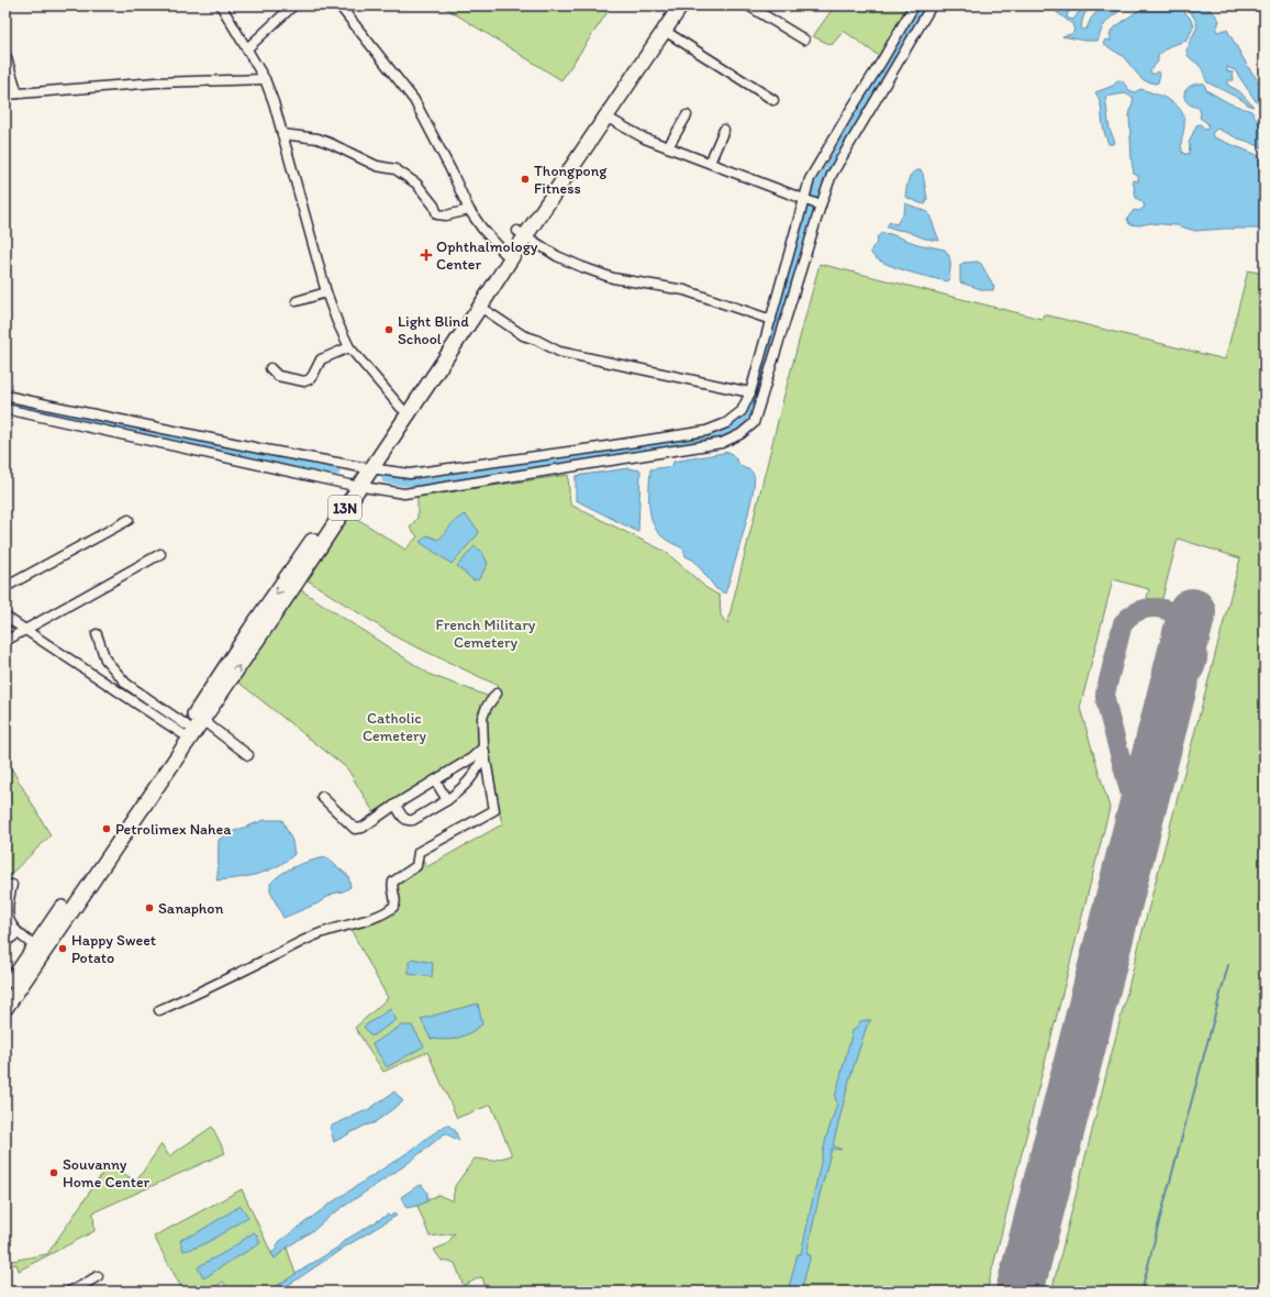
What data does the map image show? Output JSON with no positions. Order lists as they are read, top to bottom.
{
  "streets": {
    "highway": ["13N"]
  },
  "parks": ["French Military Cemetery", "Catholic Cemetery"],
  "places": {
    "other": [
      "Thongpong Fitness",
      "Light Blind School",
      "Petrolimex Nahea",
      "Sanaphon",
      "Happy Sweet Potato",
      "Souvanny Home Center"
    ],
    "health": ["Ophthalmology Center"]
  }
}
